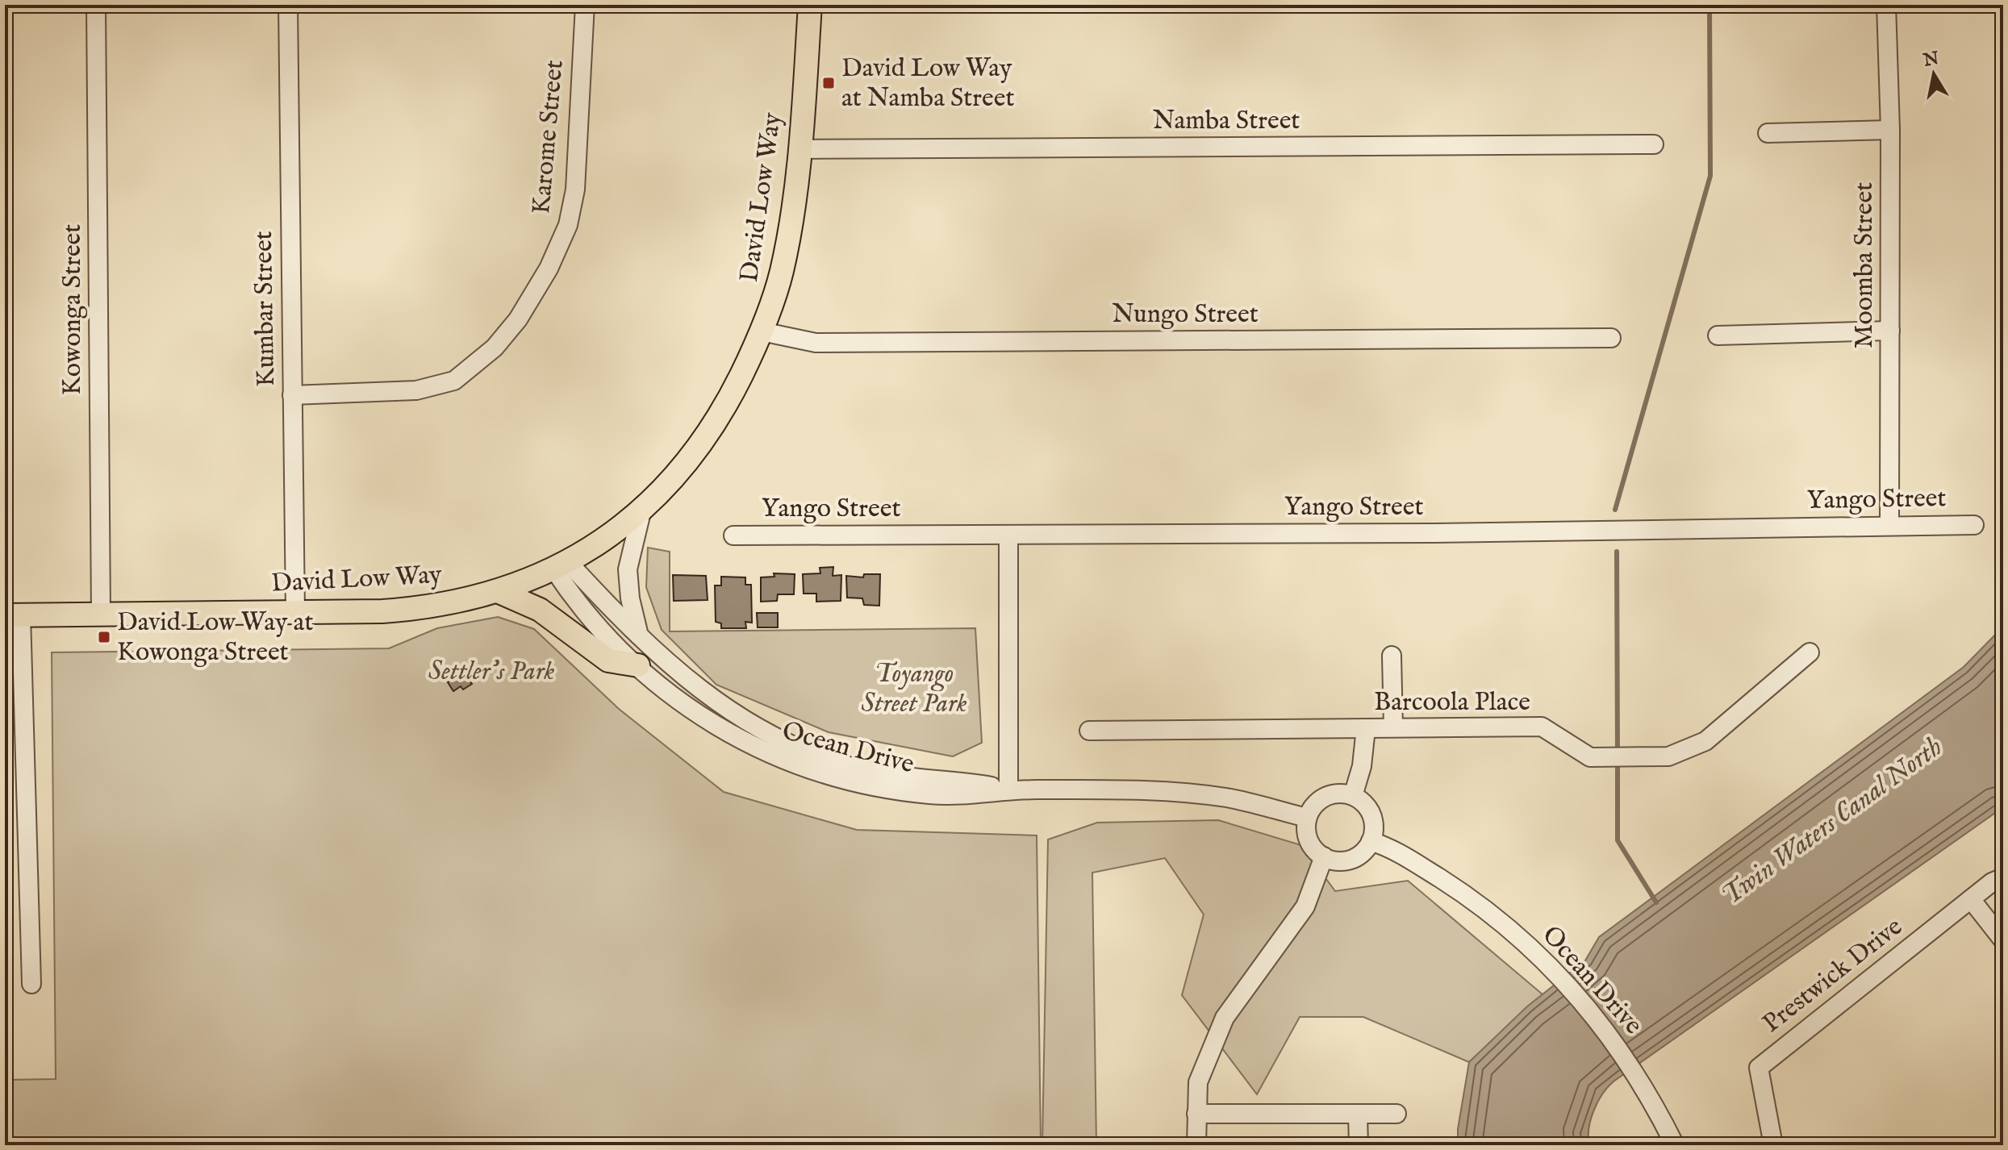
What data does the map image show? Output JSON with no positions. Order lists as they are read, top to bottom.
{
  "streets": {
    "main road": ["David Low Way"],
    "street": [
      "Namba Street",
      "Karome Street",
      "Moomba Street",
      "Kumbar Street",
      "Kowonga Street",
      "Nungo Street",
      "Yango Street",
      "Barcoola Place",
      "Ocean Drive",
      "Prestwick Drive"
    ]
  },
  "crossings": [
    ["Namba Street", "David Low Way"],
    ["Karome Street", "Kumbar Street"],
    ["David Low Way", "Kumbar Street"],
    ["David Low Way", "Kowonga Street"],
    ["David Low Way", "Nungo Street"],
    ["David Low Way", "Ocean Drive"],
    ["Moomba Street", "Yango Street"]
  ],
  "water": ["Twin Waters Canal North"],
  "parks": ["Settler's Park", "Toyango Street Park"],
  "places": {
    "transit": ["David Low Way at Namba Street", "David Low Way at Kowonga Street"]
  },
  "north": "top"
}
